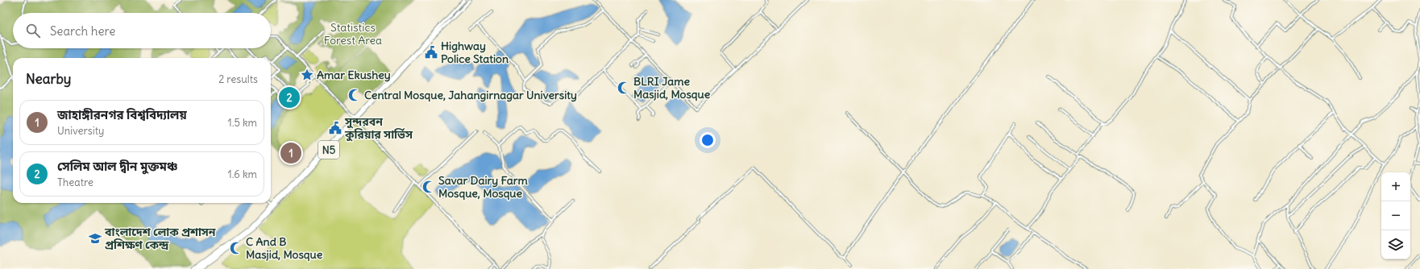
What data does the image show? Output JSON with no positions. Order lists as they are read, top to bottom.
{
  "streets": {
    "highway": ["N5"]
  },
  "parks": ["Statistics Forest Area"],
  "places": {
    "public building": ["Highway Police Station", "সুন্দরবন কুরিয়ার সার্ভিস"],
    "place": ["Amar Ekushey"],
    "mosque": [
      "BLRI Jame Masjid, Mosque",
      "Central Mosque, Jahangirnagar University",
      "Savar Dairy Farm Mosque, Mosque",
      "C And B Masjid, Mosque"
    ],
    "school or university": ["বাংলাদেশ লোক প্রশাসন প্রশিক্ষণ কেন্দ্র"]
  },
  "page": {
    "search": "Search here",
    "heading": ["Nearby", "2 results"],
    "pins": ["2", "1"],
    "list": [
      {
        "mark": "1",
        "name": "জাহাঙ্গীরনগর বিশ্ববিদ্যালয়",
        "note": "University",
        "value": "1.5 km"
      },
      {
        "mark": "2",
        "name": "সেলিম আল দ্বীন মুক্তমঞ্চ",
        "note": "Theatre",
        "value": "1.6 km"
      }
    ],
    "map_buttons": ["+", "−"]
  }
}
